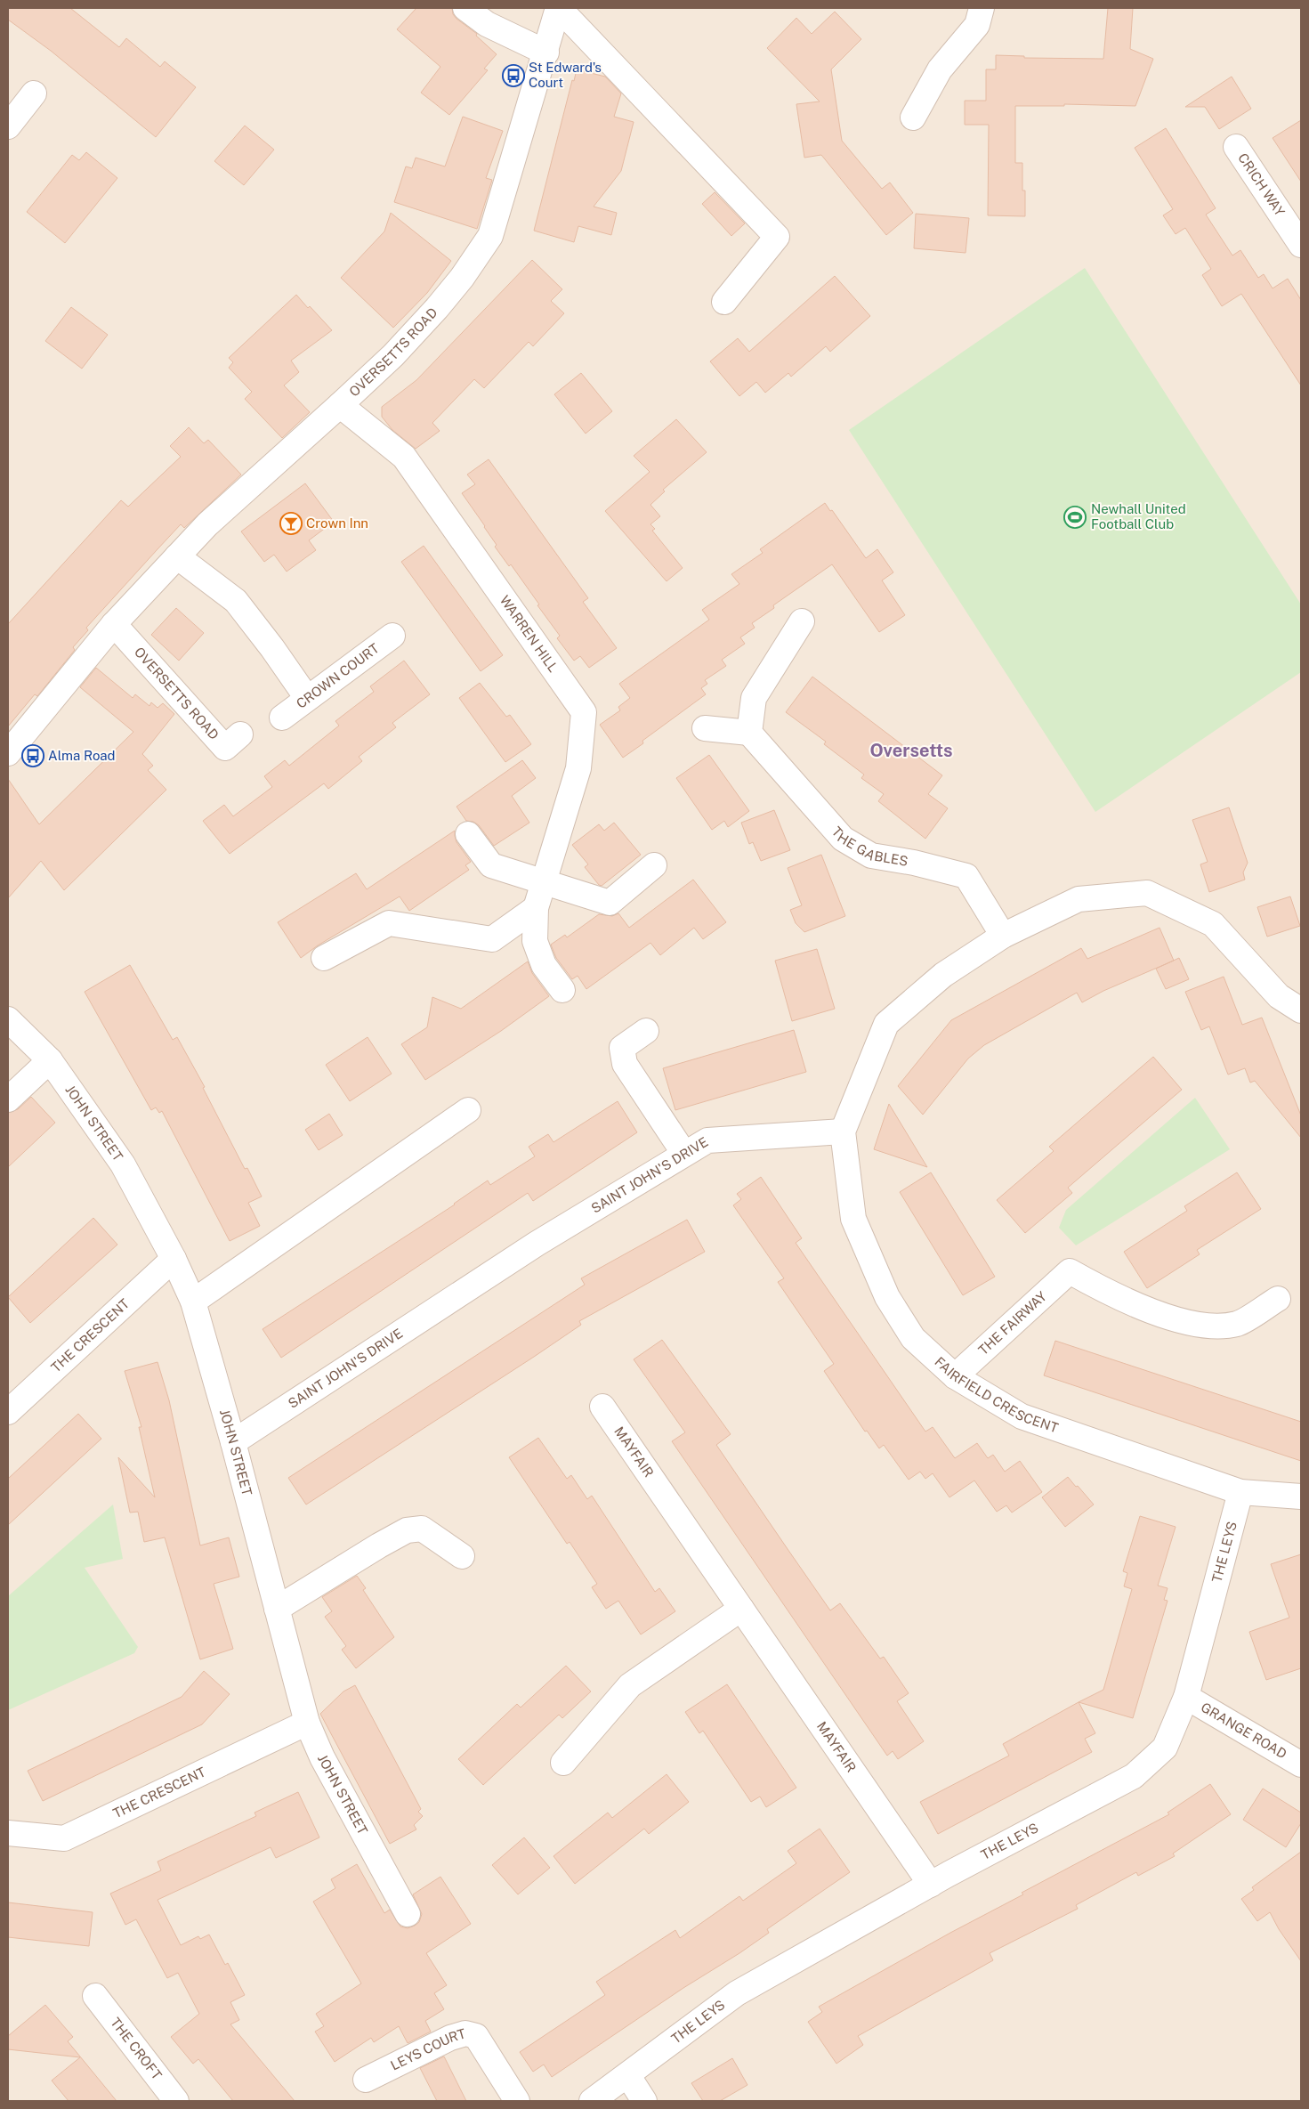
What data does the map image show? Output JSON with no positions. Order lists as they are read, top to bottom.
{
  "streets": {
    "street": [
      "CRICH WAY",
      "OVERSETTS ROAD",
      "WARREN HILL",
      "CROWN COURT",
      "THE GABLES",
      "JOHN STREET",
      "SAINT JOHN'S DRIVE",
      "THE FAIRWAY",
      "THE CRESCENT",
      "FAIRFIELD CRESCENT",
      "MAYFAIR",
      "THE LEYS",
      "GRANGE ROAD",
      "THE CROFT",
      "LEYS COURT"
    ]
  },
  "crossings": [
    ["OVERSETTS ROAD", "WARREN HILL"],
    ["JOHN STREET", "SAINT JOHN'S DRIVE"],
    ["JOHN STREET", "THE CRESCENT"],
    ["SAINT JOHN'S DRIVE", "FAIRFIELD CRESCENT"],
    ["THE FAIRWAY", "FAIRFIELD CRESCENT"],
    ["FAIRFIELD CRESCENT", "THE LEYS"],
    ["MAYFAIR", "THE LEYS"],
    ["THE LEYS", "GRANGE ROAD"]
  ],
  "districts": ["Oversetts"],
  "places": {
    "bus stop": ["St Edward's Court", "Alma Road"],
    "sports": ["Newhall United Football Club"],
    "bar": ["Crown Inn"]
  }
}
